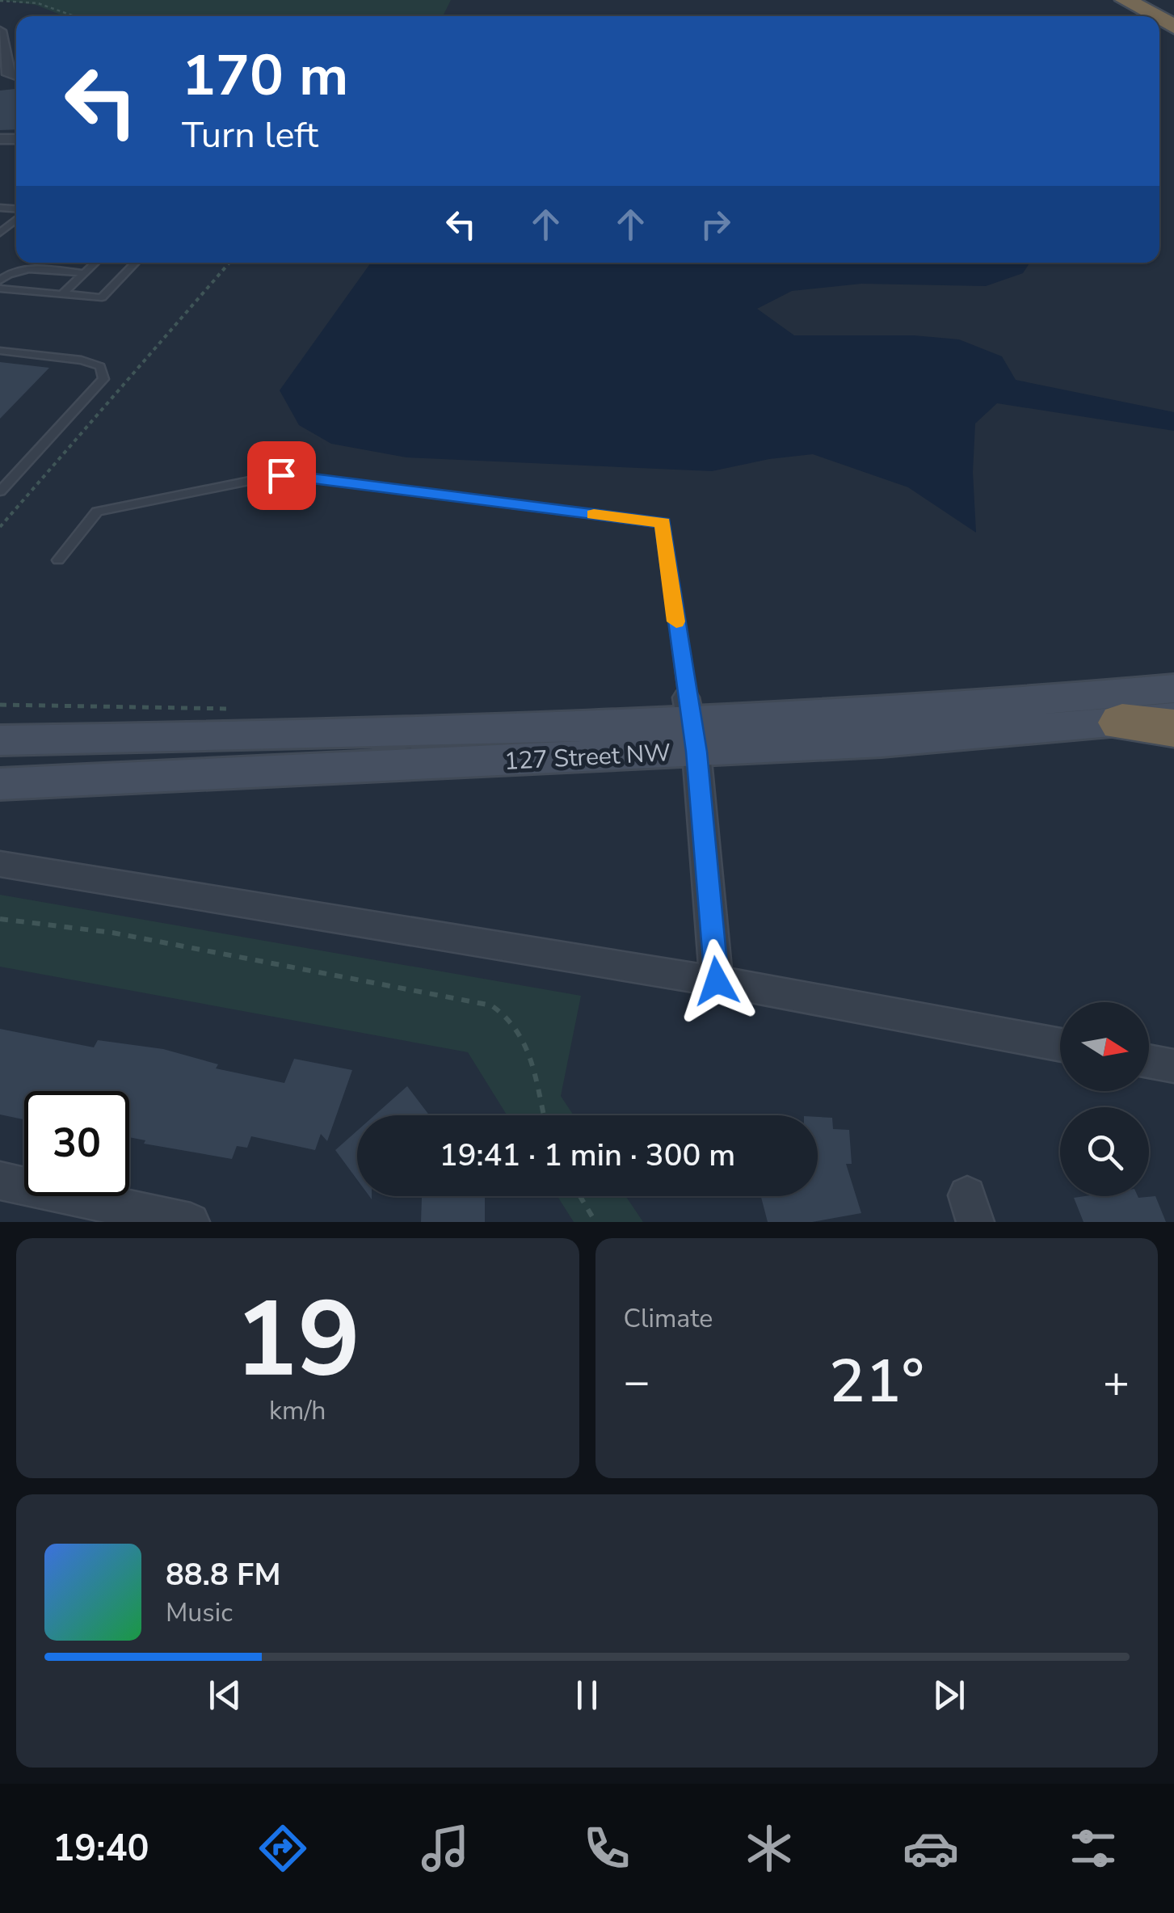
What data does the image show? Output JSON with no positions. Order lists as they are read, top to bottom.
{
  "streets": {
    "main road": ["127 Street NW"]
  },
  "north": "right",
  "page": {
    "turn": ["170 m", "Turn left"],
    "limit": "30",
    "trip": "19:41 · 1 min · 300 m",
    "tile": [
      ["19", "km/h"],
      "Climate"
    ],
    "heat": ["−", "21°", "+"],
    "song": ["88.8 FM", "Music"],
    "tabs": "19:40"
  }
}
